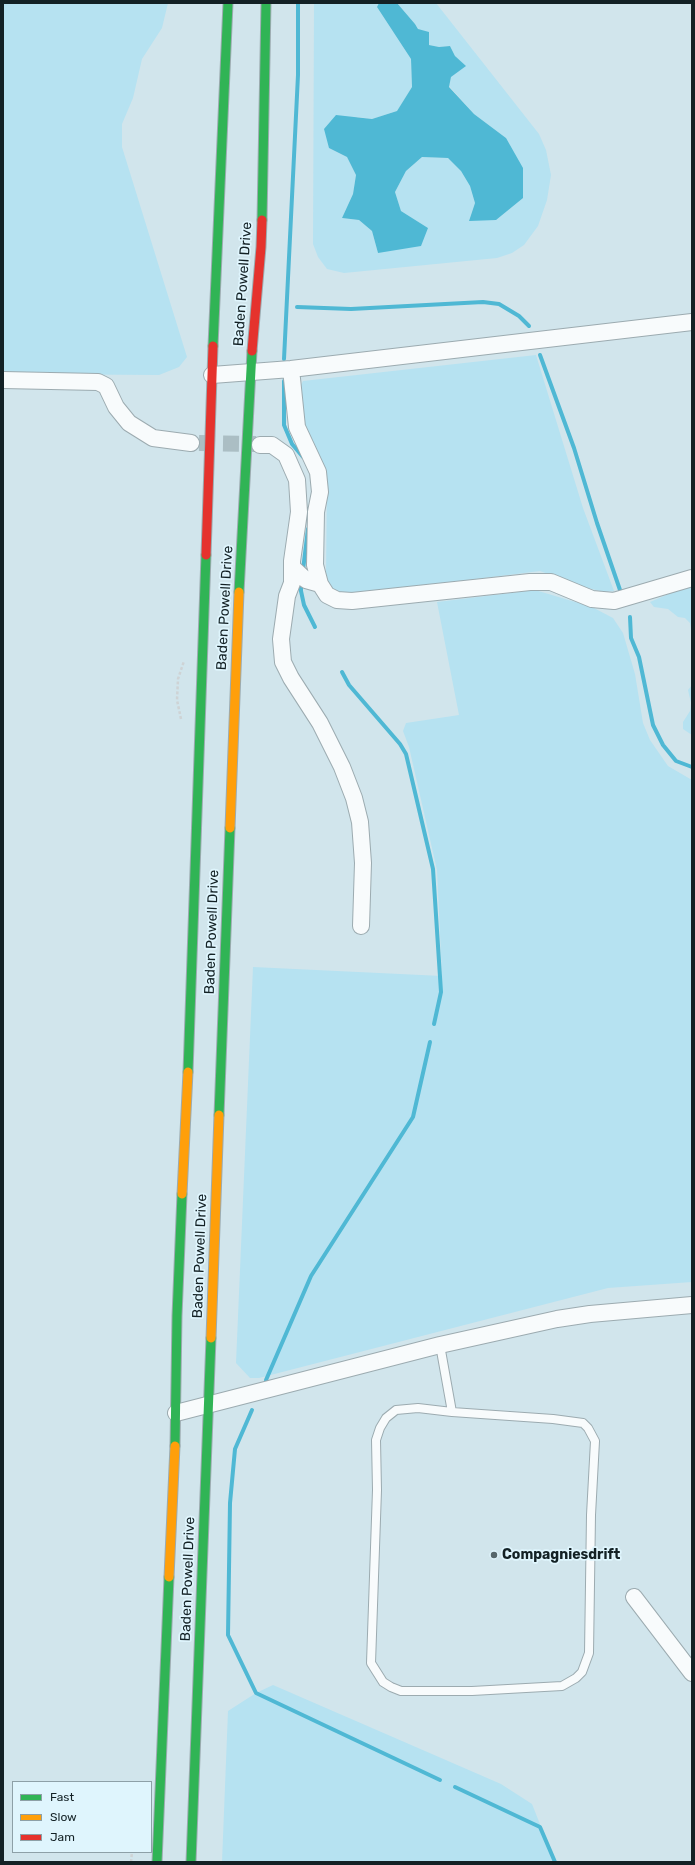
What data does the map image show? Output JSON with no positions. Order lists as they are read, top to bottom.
{
  "streets": {
    "main road": ["Baden Powell Drive"]
  },
  "places": ["Compagniesdrift"],
  "legend": ["Fast", "Slow", "Jam"]
}
